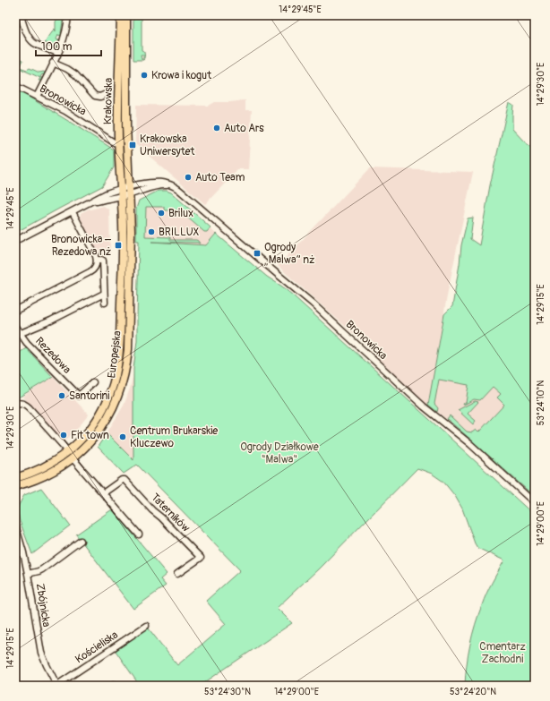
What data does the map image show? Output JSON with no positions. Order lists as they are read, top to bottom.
{
  "streets": {
    "main road": ["Krakowska", "Europejska"],
    "street": [
      "Bronowicka",
      "Rezedowa",
      "Taterników",
      "Zbójnicka",
      "Kościeliska"
    ]
  },
  "crossings": [
    ["Bronowicka", "Krakowska"],
    ["Bronowicka", "Europejska"],
    ["Krakowska", "Europejska"],
    ["Zbójnicka", "Kościeliska"]
  ],
  "parks": ["Ogrody Działkowe \"Malwa\"", "Cmentarz Zachodni"],
  "places": {
    "other": [
      "Krowa i kogut",
      "Auto Ars",
      "Auto Team",
      "Brilux",
      "BRILLUX",
      "Santorini",
      "Fit town",
      "Centrum Brukarskie Kluczewo"
    ],
    "transit": ["Krakowska Uniwersytet", "Bronowicka – Rezedowa nż", "Ogrody „Malwa” nż"]
  },
  "scale_bar": "100 m",
  "coordinates": [
    "14°29'45\"E",
    "14°29'30\"E",
    "14°29'15\"E",
    "53°24'10\"N",
    "14°29'00\"E",
    "53°24'30\"N",
    "53°24'20\"N"
  ]
}
